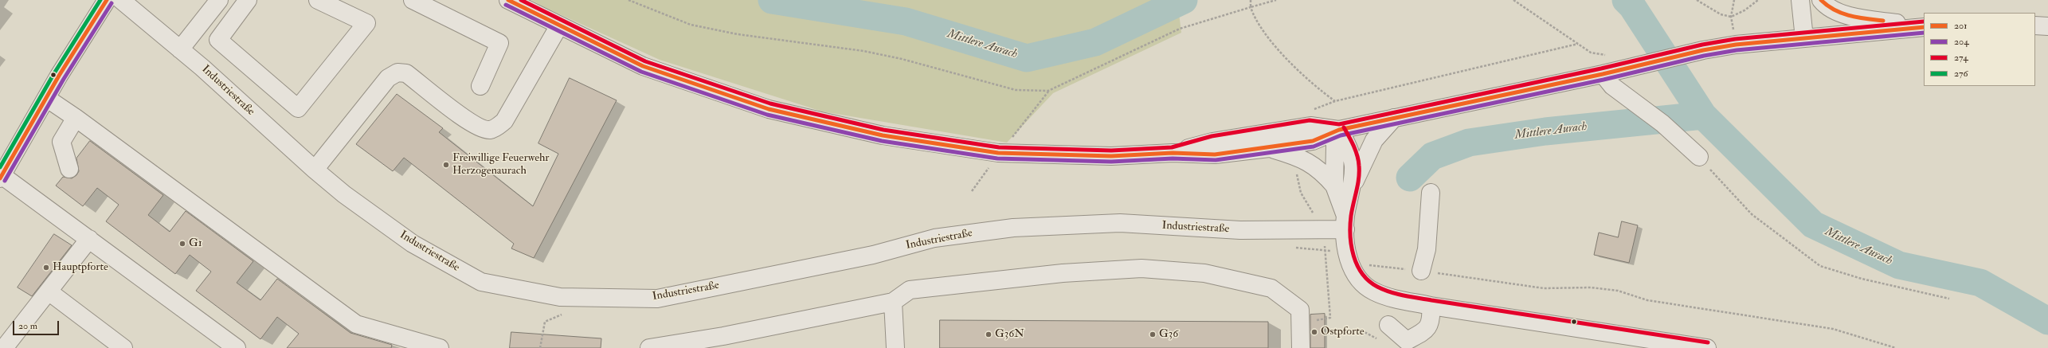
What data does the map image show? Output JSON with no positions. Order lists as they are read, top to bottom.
{
  "streets": {
    "street": ["Industriestraße"]
  },
  "water": ["Mittlere Aurach"],
  "places": [
    "Freiwillige Feuerwehr Herzogenaurach",
    "G1",
    "Hauptpforte",
    "Ostpforte",
    "G36N",
    "G36"
  ],
  "lines": [
    "transit line 201",
    "transit line 274",
    "transit line 276",
    "transit line 204"
  ],
  "legend": [
    "201",
    "204",
    "274",
    "276"
  ],
  "scale_bar": "20 m"
}
